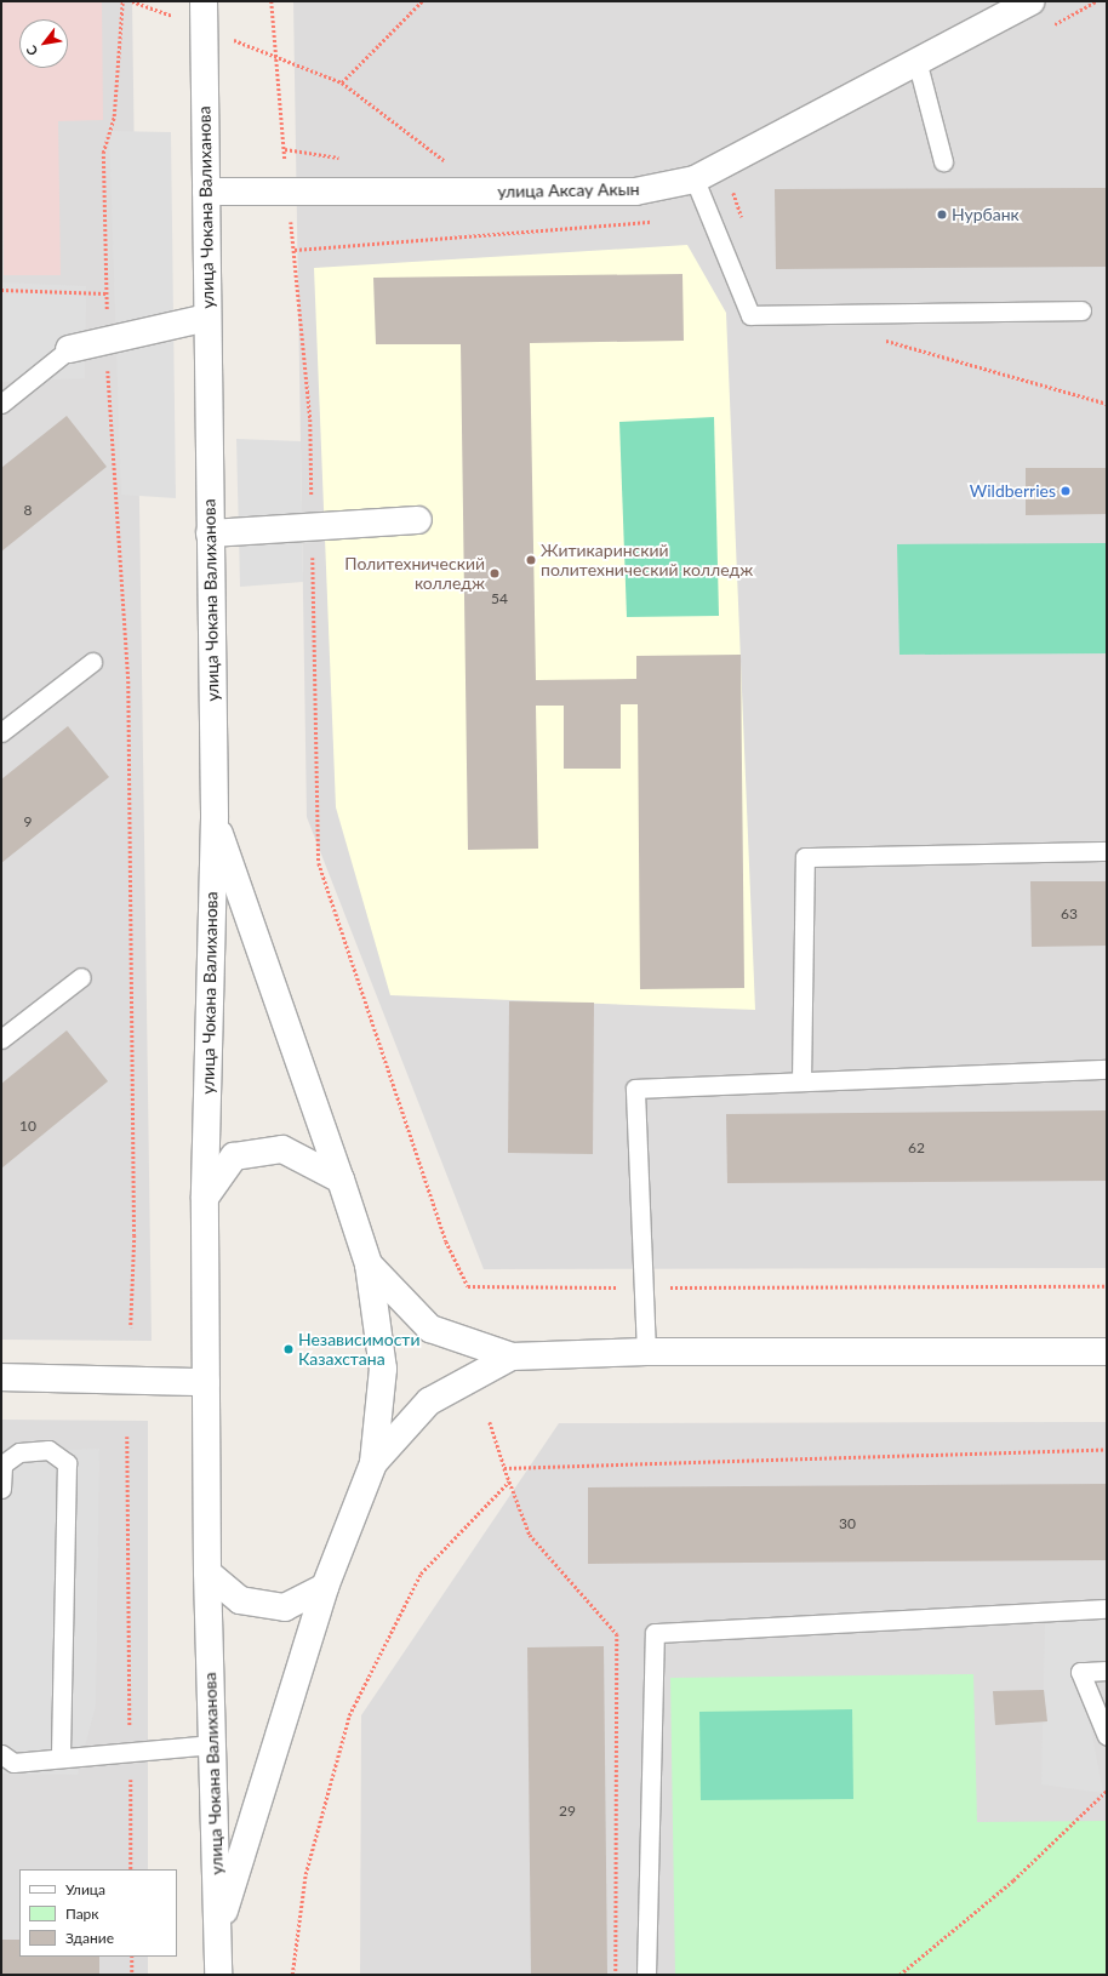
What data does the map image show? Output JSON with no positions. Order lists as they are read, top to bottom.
{
  "streets": {
    "street": ["улица Аксау Акын", "улица Чокана Валиханова"]
  },
  "crossings": [
    ["улица Аксау Акын", "улица Чокана Валиханова"]
  ],
  "places": [
    "Нурбанк",
    "Wildberries",
    "Житикаринский политехнический колледж",
    "Политехнический колледж",
    "Независимости Казахстана"
  ],
  "house_numbers": [
    "8",
    "54",
    "9",
    "63",
    "10",
    "62",
    "30",
    "29"
  ],
  "legend": ["Улица", "Парк", "Здание"],
  "north": "bottom left"
}
